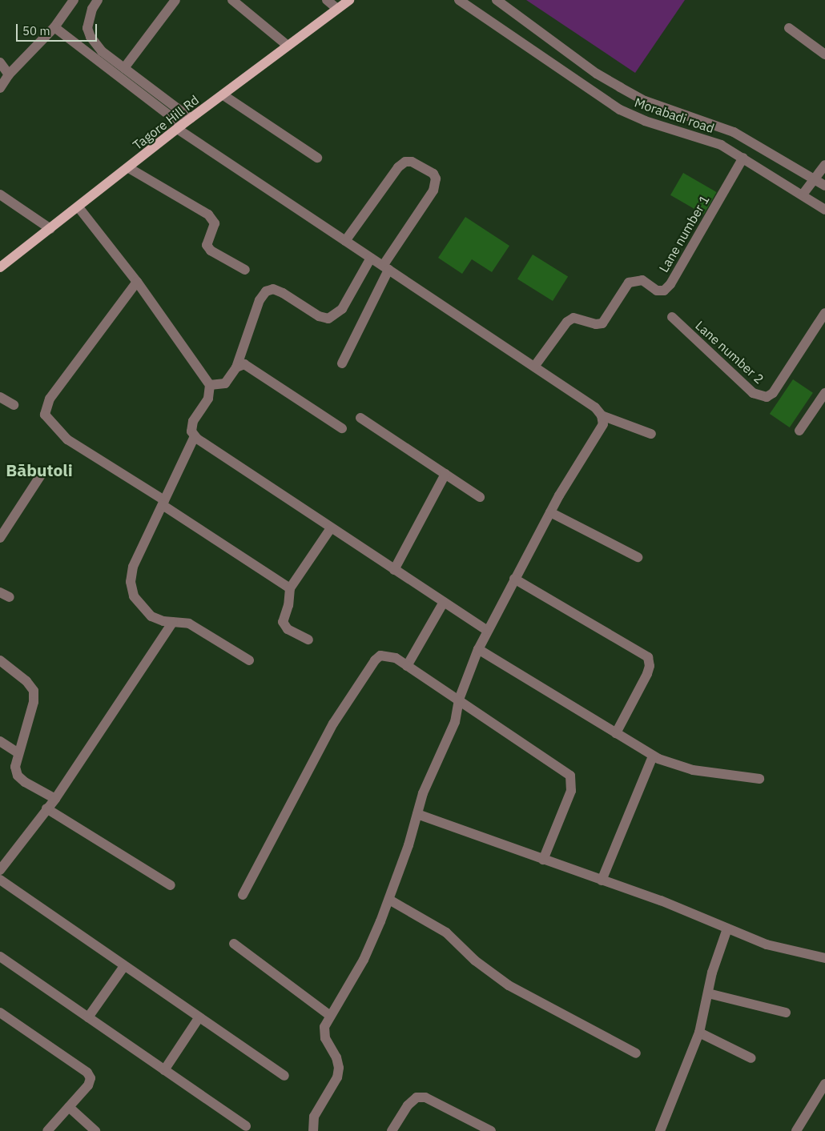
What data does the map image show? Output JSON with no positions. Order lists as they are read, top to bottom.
{
  "streets": {
    "main road": ["Tagore Hill Rd"],
    "street": ["Morabadi road", "Lane number 1", "Lane number 2"]
  },
  "crossings": [
    ["Morabadi road", "Lane number 1"]
  ],
  "districts": ["Bābutoli"],
  "scale_bar": "50 m"
}
